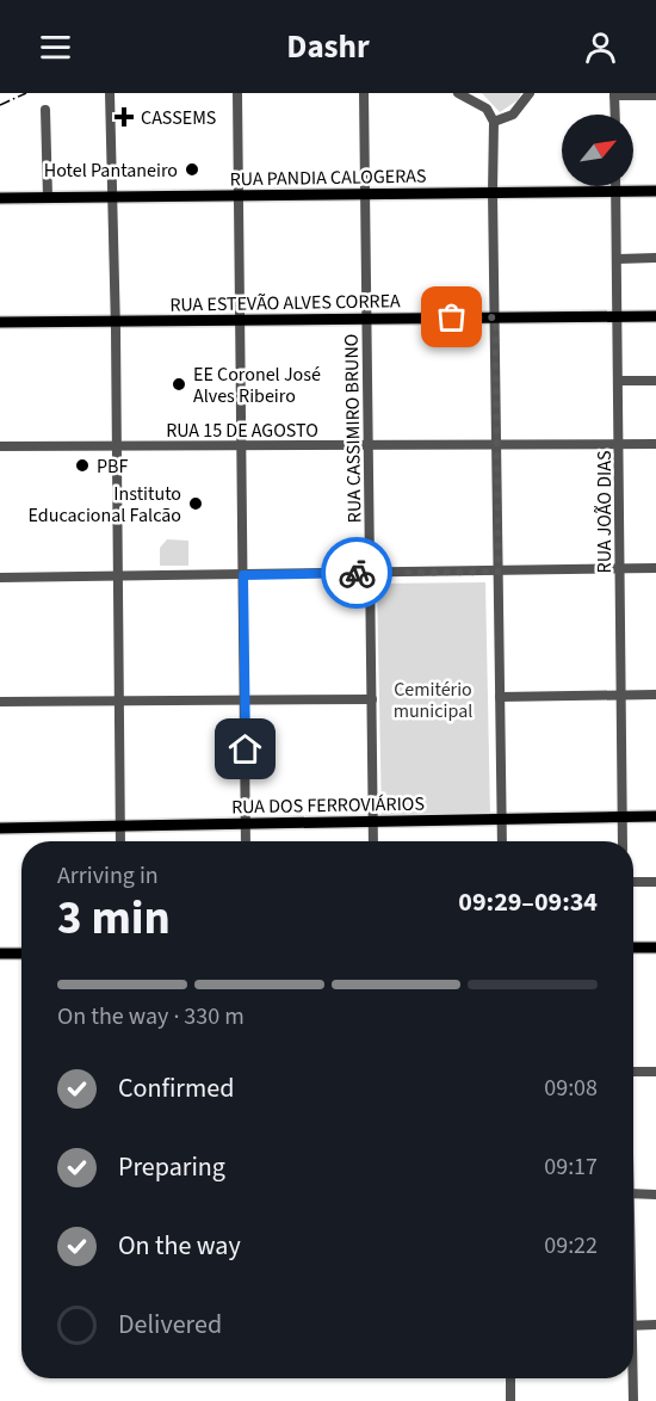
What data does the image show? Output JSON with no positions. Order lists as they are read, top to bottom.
{
  "streets": {
    "main road": ["RUA PANDIA CALOGERAS", "RUA ESTEVÃO ALVES CORREA", "RUA DOS FERROVIÁRIOS"],
    "street": ["RUA CASSIMIRO BRUNO", "RUA 15 DE AGOSTO", "RUA JOÃO DIAS"]
  },
  "crossings": [
    ["RUA PANDIA CALOGERAS", "RUA CASSIMIRO BRUNO"],
    ["RUA PANDIA CALOGERAS", "RUA JOÃO DIAS"],
    ["RUA ESTEVÃO ALVES CORREA", "RUA CASSIMIRO BRUNO"],
    ["RUA ESTEVÃO ALVES CORREA", "RUA JOÃO DIAS"],
    ["RUA CASSIMIRO BRUNO", "RUA 15 DE AGOSTO"],
    ["RUA CASSIMIRO BRUNO", "RUA DOS FERROVIÁRIOS"],
    ["RUA 15 DE AGOSTO", "RUA JOÃO DIAS"],
    ["RUA JOÃO DIAS", "RUA DOS FERROVIÁRIOS"]
  ],
  "parks": ["Cemitério municipal"],
  "places": {
    "health": ["CASSEMS"],
    "other": [
      "Hotel Pantaneiro",
      "EE Coronel José Alves Ribeiro",
      "PBF",
      "Instituto Educacional Falcão"
    ]
  },
  "north": "top right",
  "page": {
    "header": "Dashr",
    "heading": ["3 min", "Arriving in", "09:29–09:34"],
    "bar": "On the way · 330 m",
    "list": [
      ["Confirmed", "09:08"],
      ["Preparing", "09:17"],
      ["On the way", "09:22"],
      "Delivered"
    ]
  }
}
